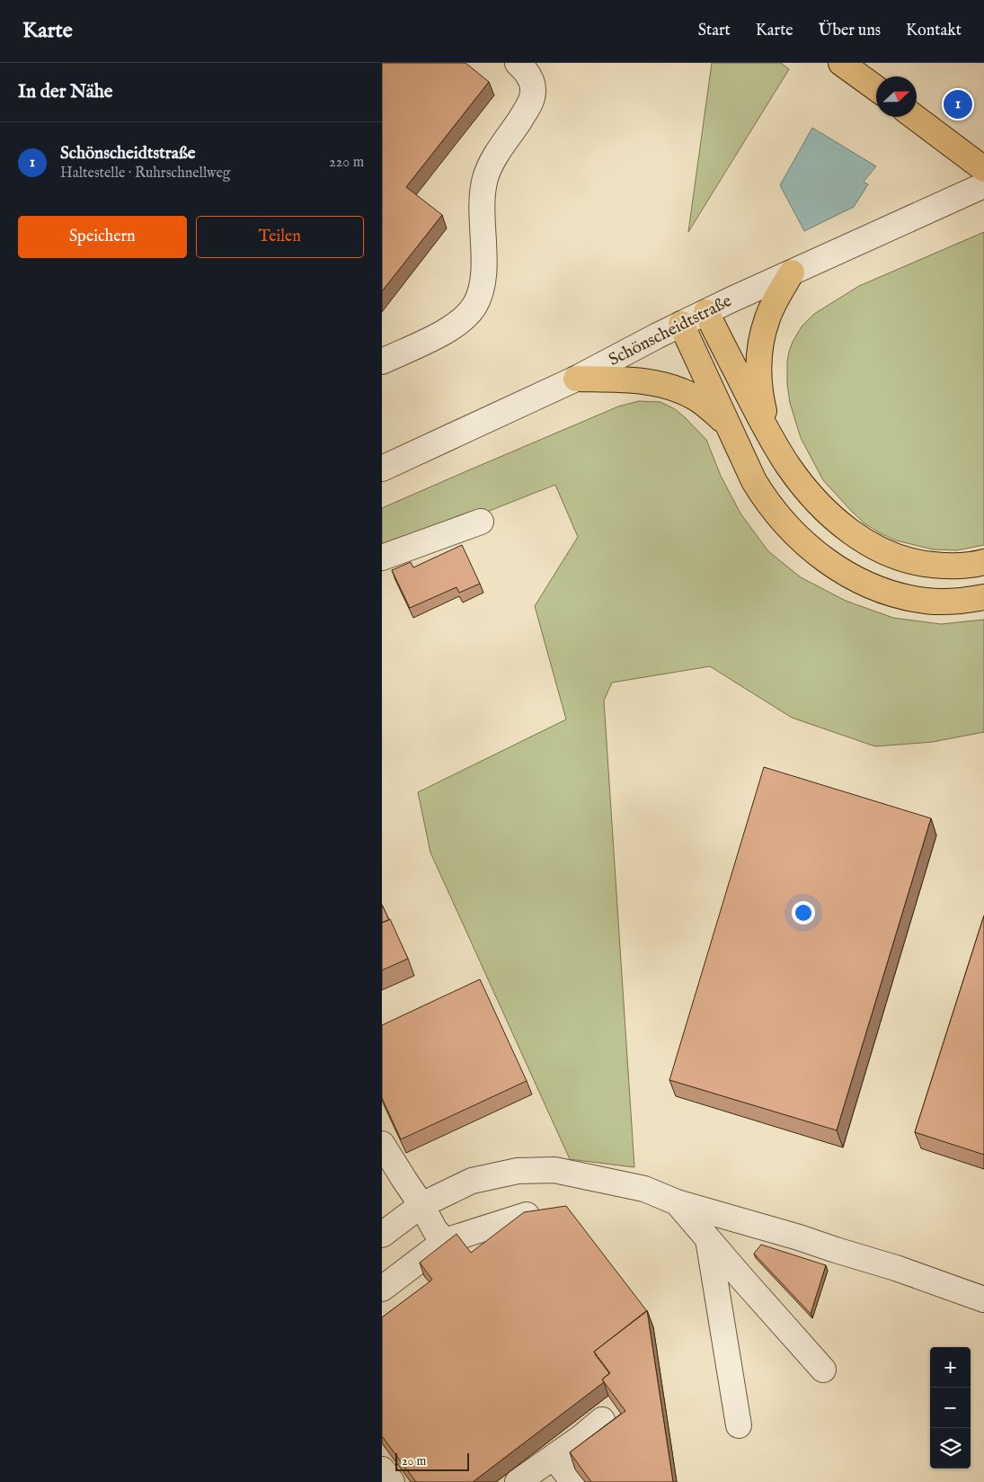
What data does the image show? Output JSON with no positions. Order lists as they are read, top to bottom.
{
  "streets": {
    "street": ["Schönscheidtstraße"]
  },
  "scale_bar": "20 m",
  "north": "right",
  "page": {
    "header": "Karte",
    "nav": [
      "Start",
      "Karte",
      "Über uns",
      "Kontakt"
    ],
    "heading": "In der Nähe",
    "pins": "1",
    "list": [
      {
        "mark": "1",
        "name": "Schönscheidtstraße",
        "note": "Haltestelle · Ruhrschnellweg",
        "value": "220 m"
      }
    ],
    "buttons": ["Speichern", "Teilen"],
    "map_buttons": ["+", "−"],
    "scale": "20 m"
  }
}
